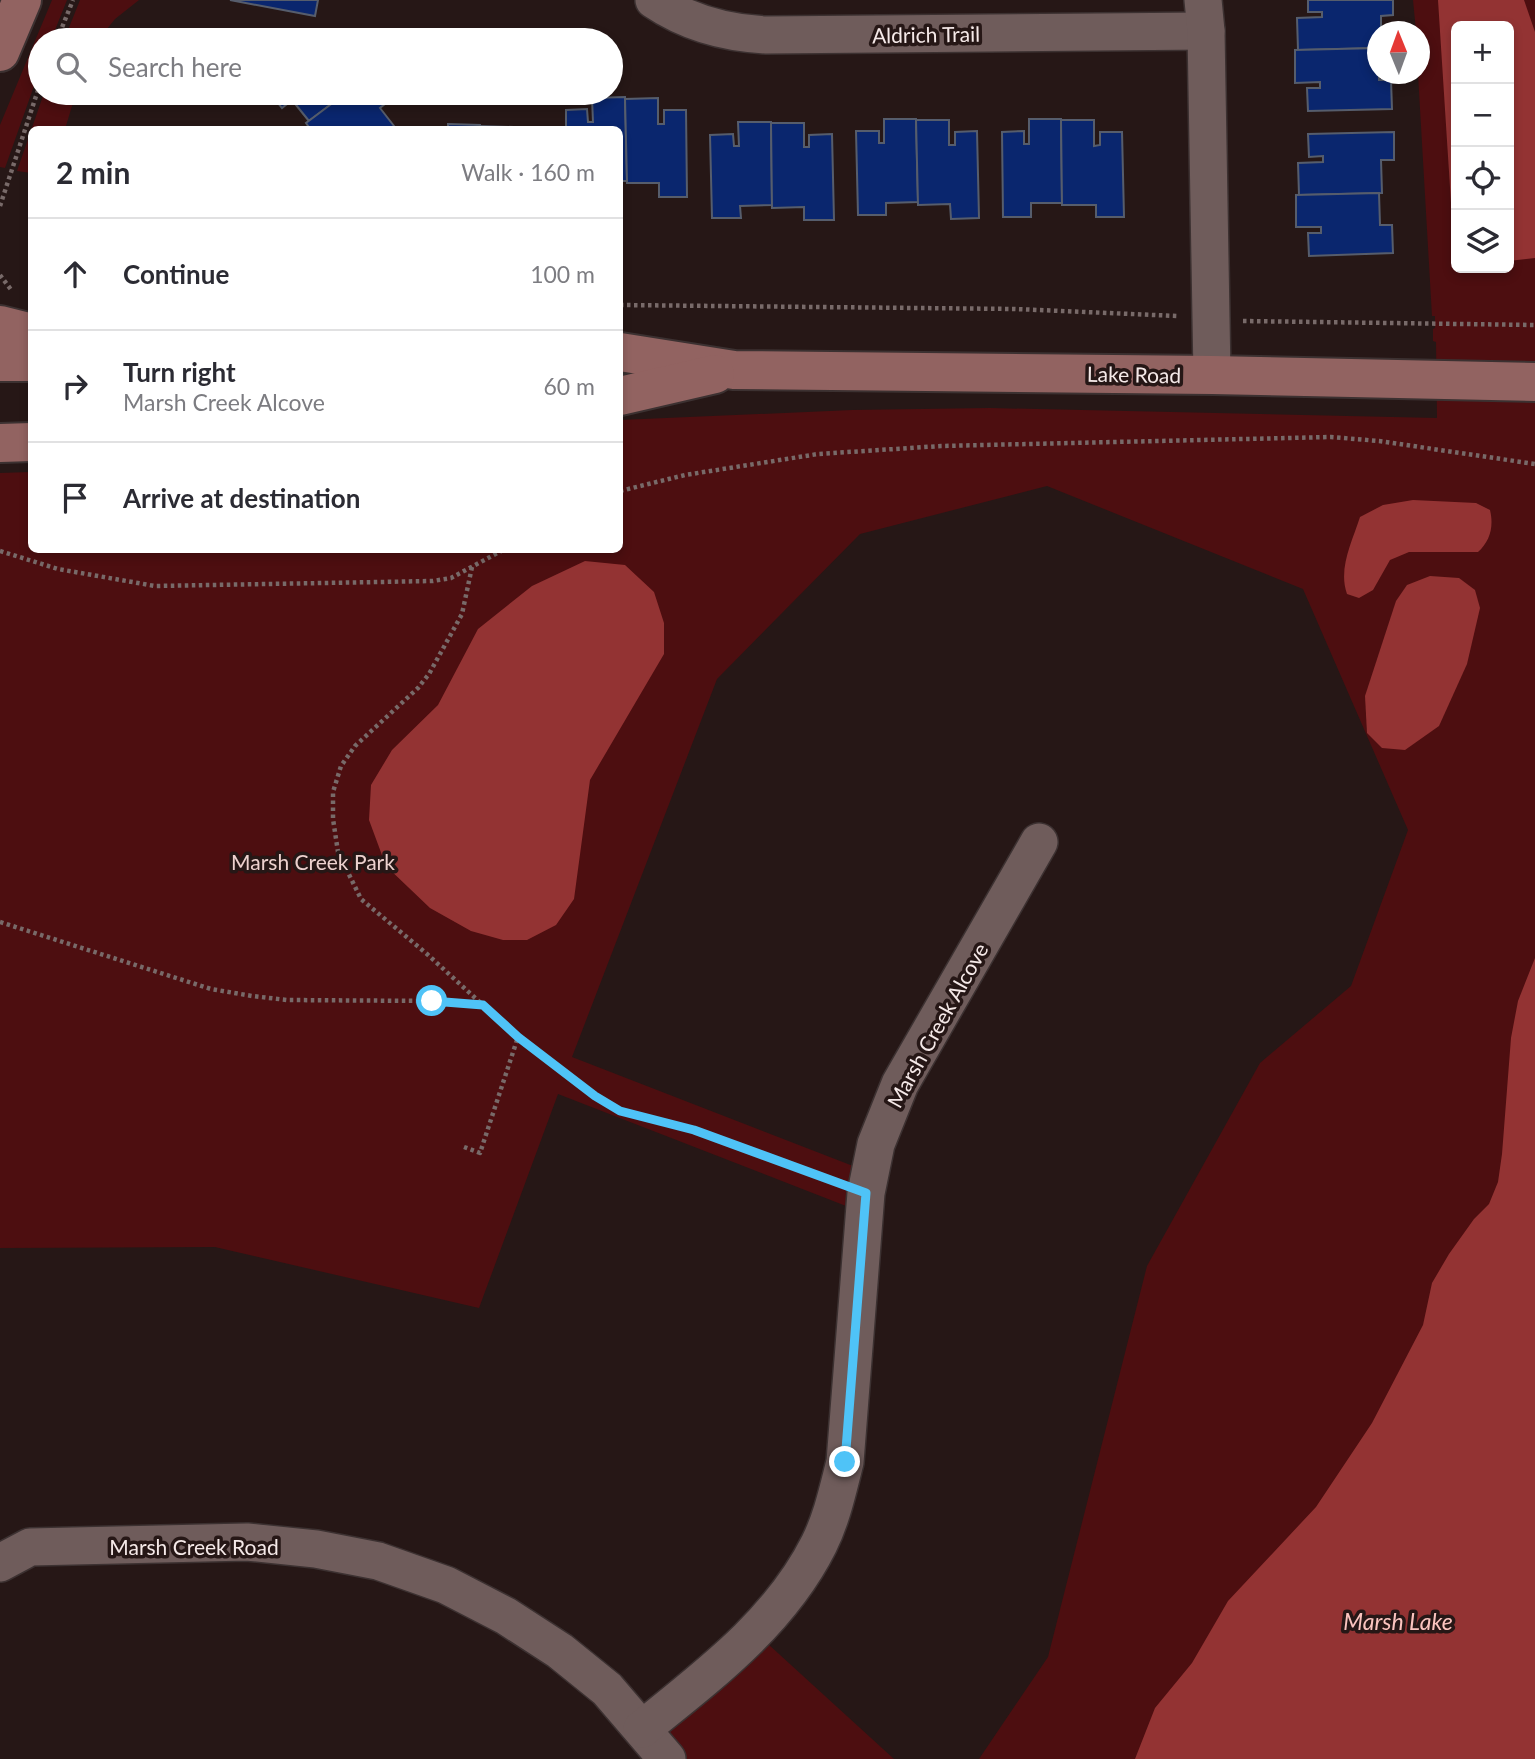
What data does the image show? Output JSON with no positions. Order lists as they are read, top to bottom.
{
  "streets": {
    "street": [
      "Aldrich Trail",
      "Lake Road",
      "Marsh Creek Alcove",
      "Marsh Creek Road"
    ]
  },
  "crossings": [
    ["Aldrich Trail", "Lake Road"],
    ["Marsh Creek Alcove", "Marsh Creek Road"]
  ],
  "water": ["Marsh Lake"],
  "parks": ["Marsh Creek Park"],
  "north": "top",
  "page": {
    "map_buttons": ["+", "−"],
    "search": "Search here",
    "heading": ["2 min", "Walk · 160 m"],
    "list": [
      ["Continue", "100 m"],
      ["Turn right", "Marsh Creek Alcove", "60 m"],
      "Arrive at destination"
    ]
  }
}
